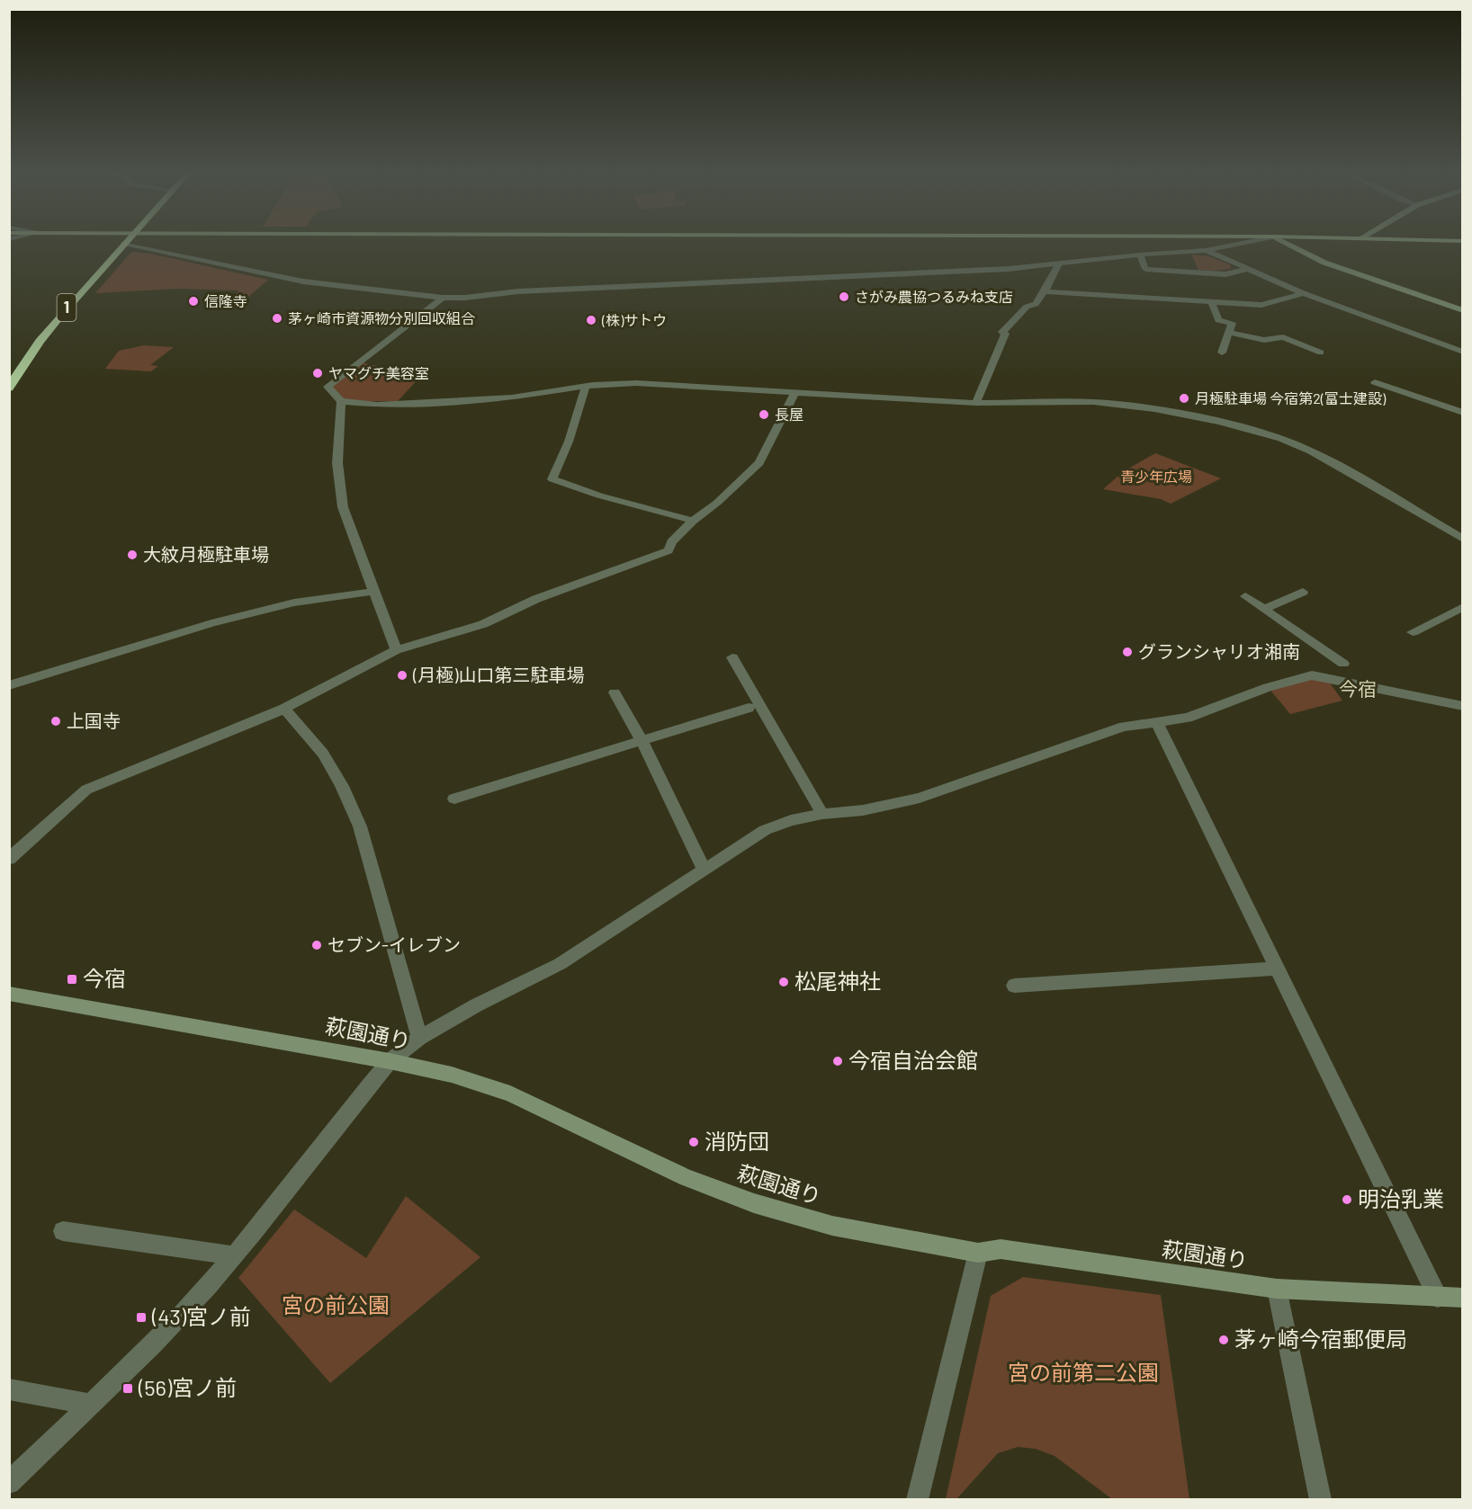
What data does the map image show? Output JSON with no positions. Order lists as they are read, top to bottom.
{
  "streets": {
    "highway": ["1"],
    "street": ["萩園通り"]
  },
  "districts": ["今宿"],
  "parks": ["青少年広場", "宮の前公園", "宮の前第二公園"],
  "places": {
    "other": [
      "さがみ農協つるみね支店",
      "信隆寺",
      "茅ヶ崎市資源物分別回収組合",
      "(株)サトウ",
      "ヤマグチ美容室",
      "月極駐車場 今宿第2(富士建設)",
      "長屋",
      "大紋月極駐車場",
      "グランシャリオ湘南",
      "(月極)山口第三駐車場",
      "上国寺",
      "セブン-イレブン",
      "松尾神社",
      "今宿自治会館",
      "消防団",
      "明治乳業",
      "茅ヶ崎今宿郵便局"
    ],
    "transit": ["今宿", "(43)宮ノ前", "(56)宮ノ前"]
  }
}
